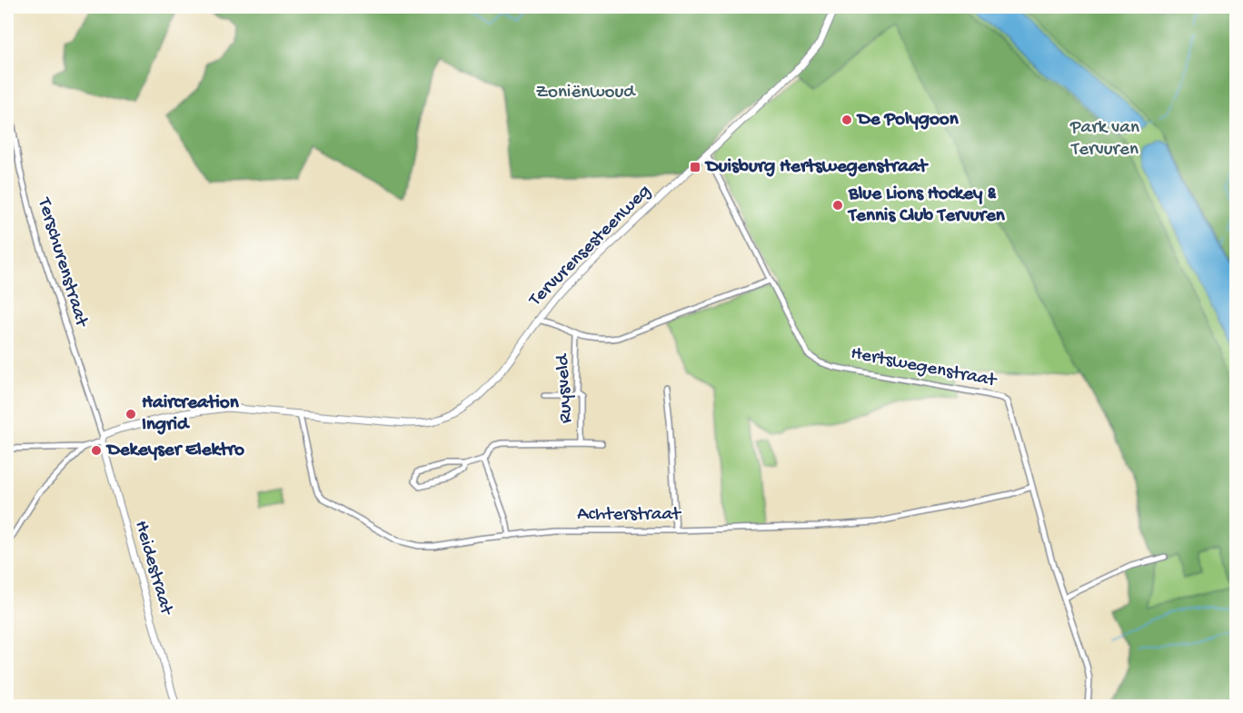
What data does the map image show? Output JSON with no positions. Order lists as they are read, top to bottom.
{
  "streets": {
    "street": [
      "Tervurensesteenweg",
      "Terschurenstraat",
      "Hertswegenstraat",
      "Ruysveld",
      "Achterstraat",
      "Heidestraat"
    ]
  },
  "crossings": [
    ["Tervurensesteenweg", "Terschurenstraat"],
    ["Tervurensesteenweg", "Hertswegenstraat"],
    ["Tervurensesteenweg", "Achterstraat"],
    ["Tervurensesteenweg", "Heidestraat"],
    ["Terschurenstraat", "Heidestraat"],
    ["Hertswegenstraat", "Achterstraat"]
  ],
  "parks": ["Zoniënwoud", "Park van Tervuren"],
  "places": {
    "other": [
      "De Polygoon",
      "Blue Lions Hockey & Tennis Club Tervuren",
      "Haircreation Ingrid",
      "Dekeyser Elektro"
    ],
    "transit": ["Duisburg Hertswegenstraat"]
  }
}
